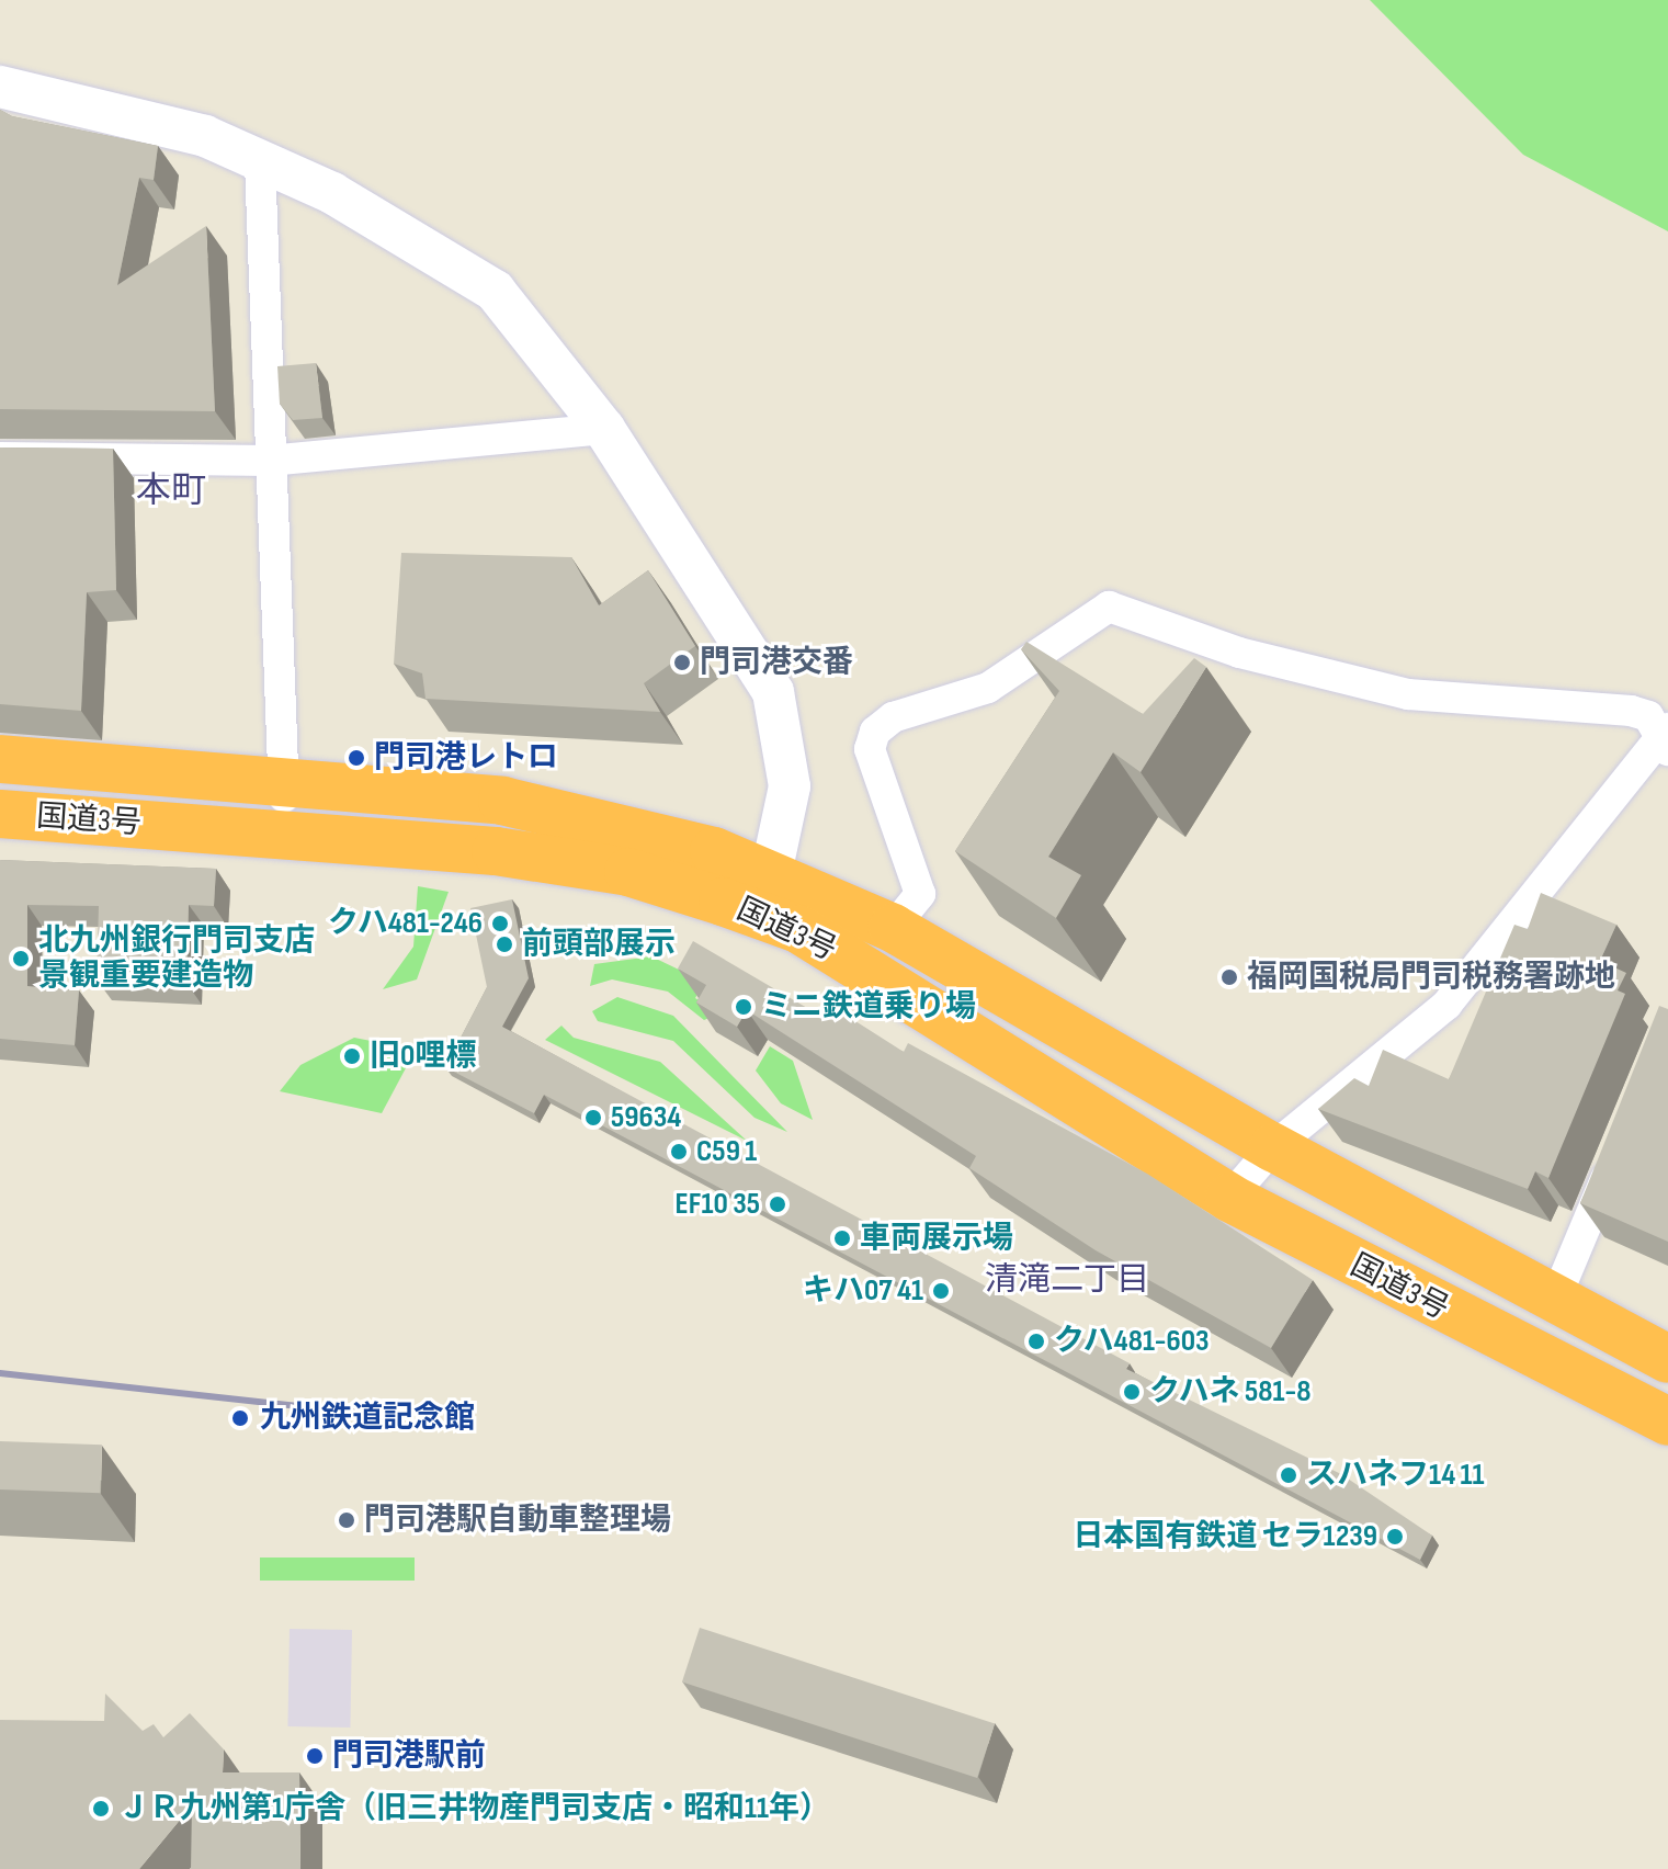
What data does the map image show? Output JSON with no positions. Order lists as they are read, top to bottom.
{
  "streets": {
    "highway": ["国道3号"]
  },
  "districts": ["本町", "清滝二丁目"],
  "places": [
    "門司港交番",
    "門司港レトロ",
    "クハ481-246",
    "前頭部展示",
    "北九州銀行門司支店 景観重要建造物",
    "福岡国税局門司税務署跡地",
    "ミニ鉄道乗り場",
    "旧0哩標",
    "59634",
    "C59 1",
    "EF10 35",
    "車両展示場",
    "キハ07 41",
    "クハ481-603",
    "クハネ 581-8",
    "九州鉄道記念館",
    "スハネフ14 11",
    "門司港駅自動車整理場",
    "日本国有鉄道 セラ1239",
    "門司港駅前",
    "ＪＲ九州第1庁舎（旧三井物産門司支店・昭和11年）"
  ]
}
